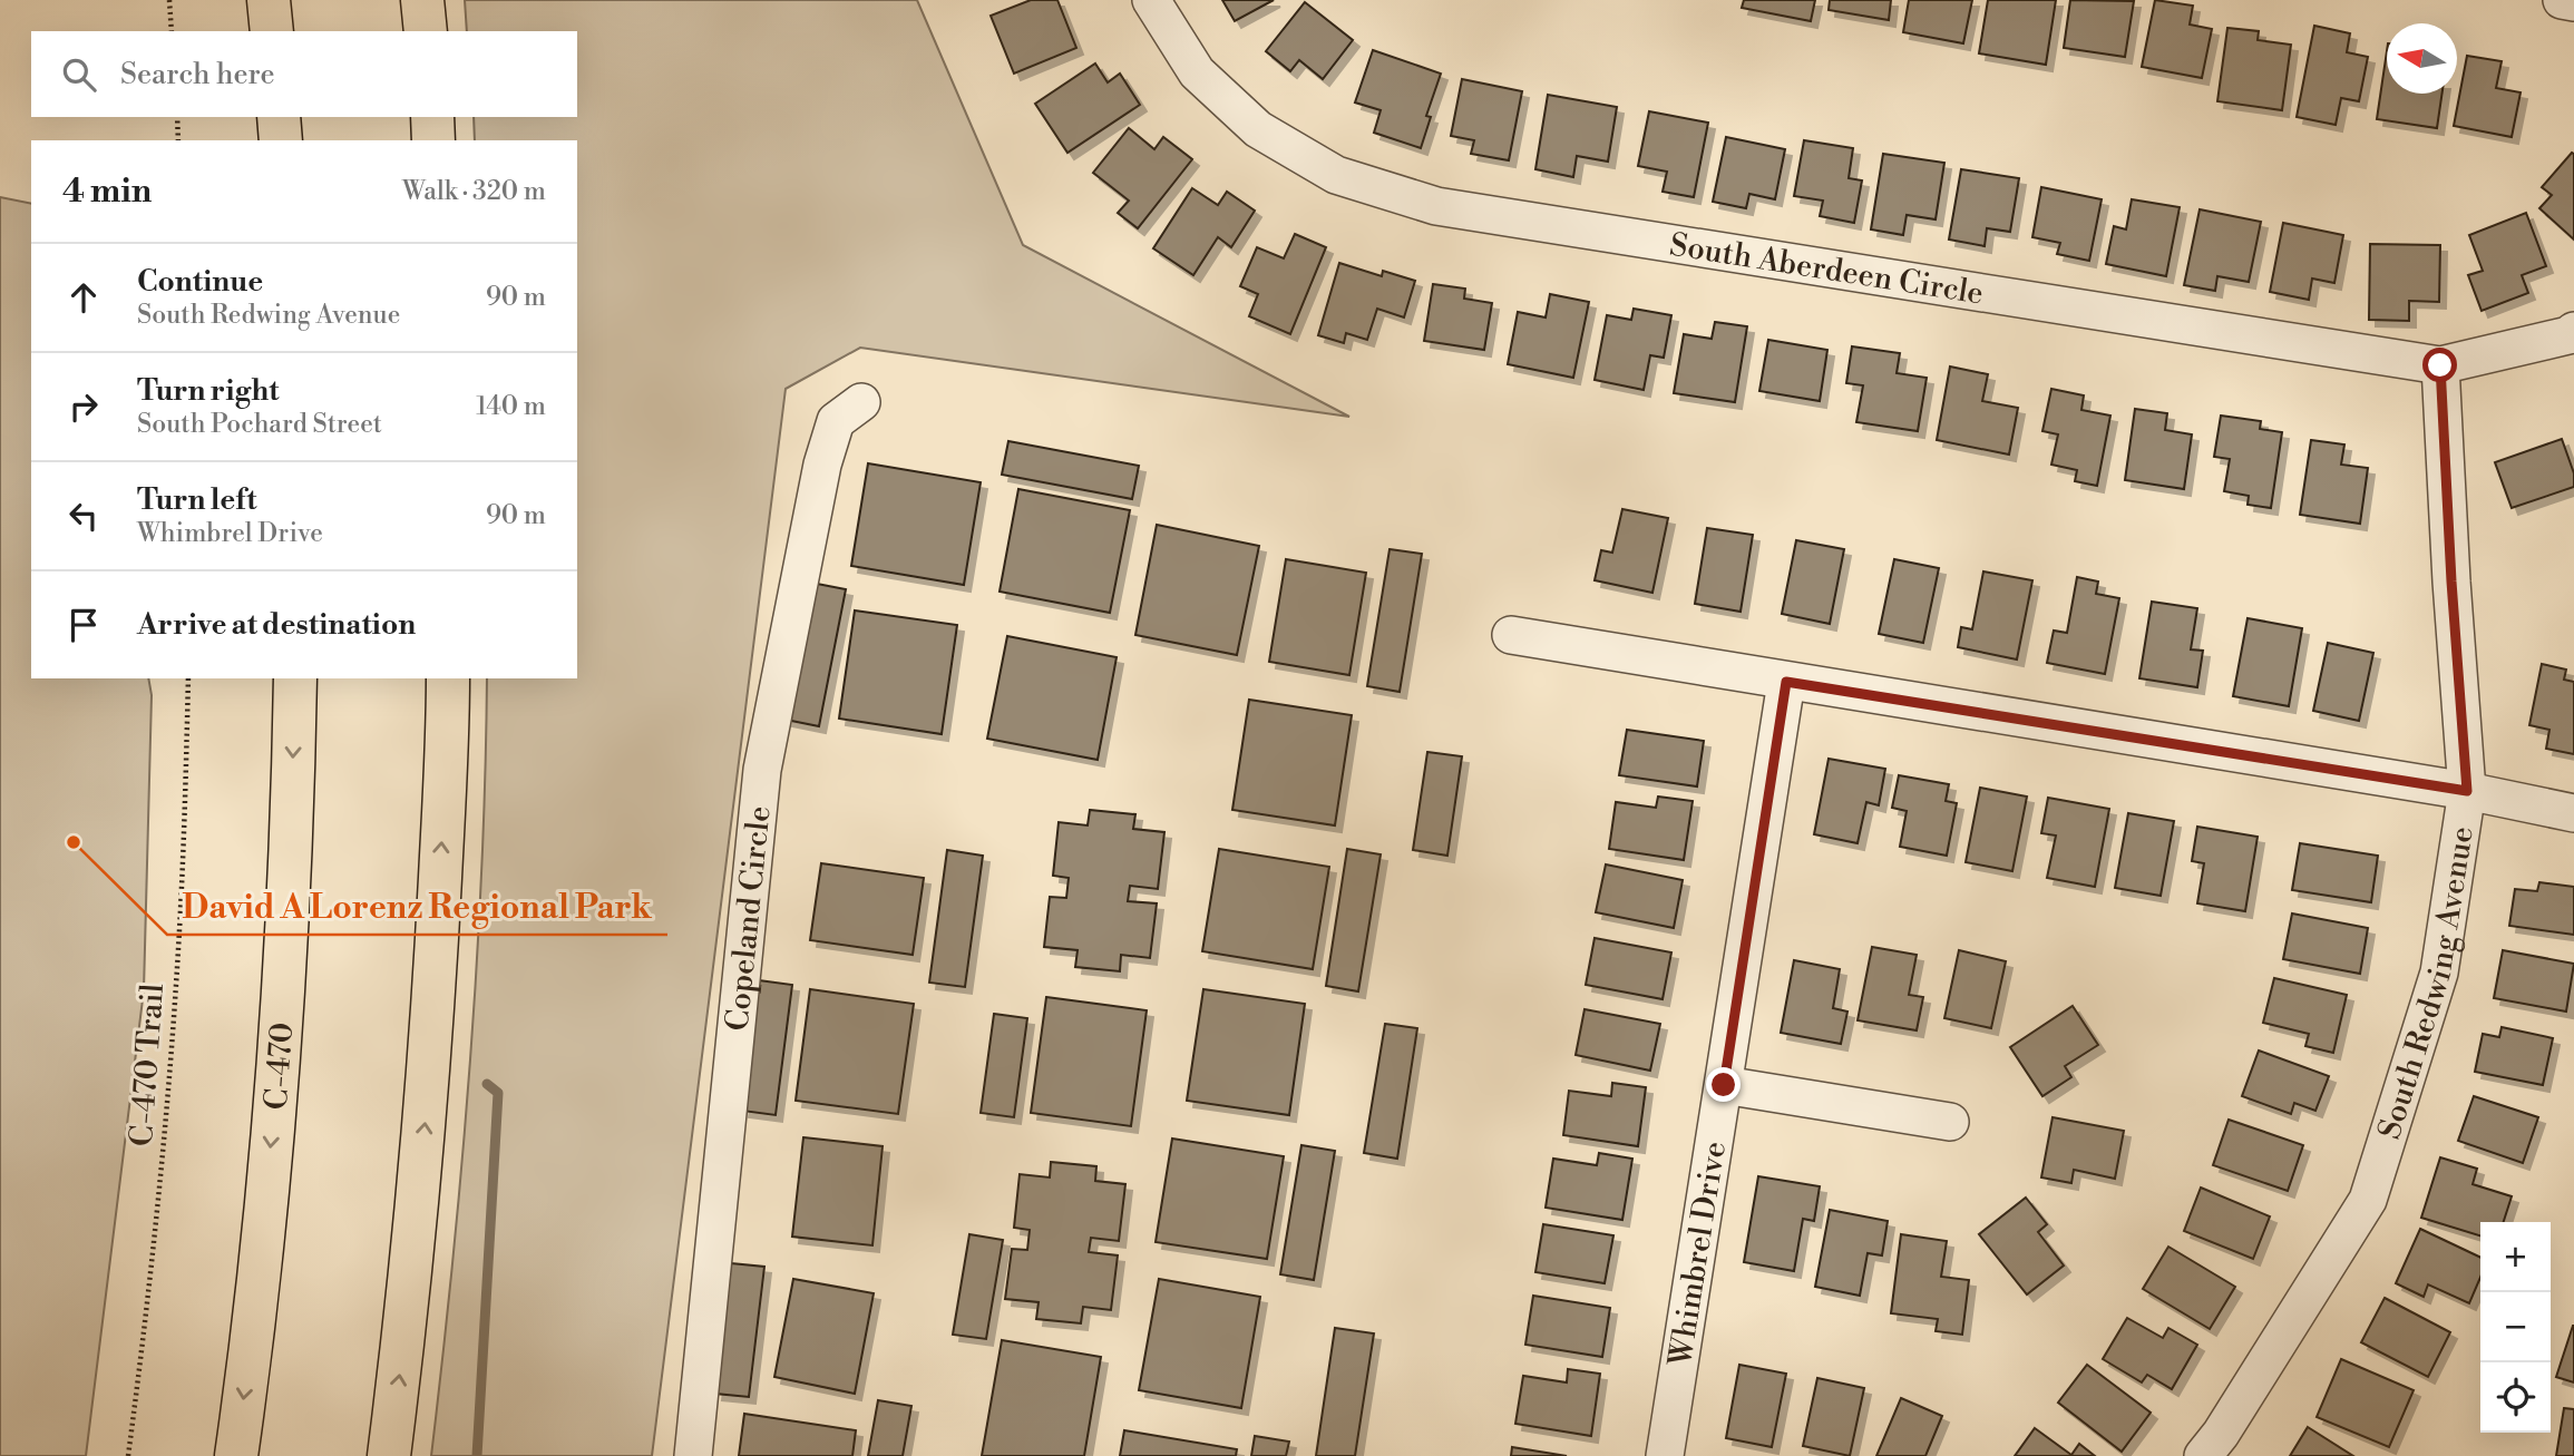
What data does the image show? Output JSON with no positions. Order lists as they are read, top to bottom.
{
  "streets": {
    "highway": ["C-470"],
    "street": [
      "South Aberdeen Circle",
      "Copeland Circle",
      "South Redwing Avenue",
      "Whimbrel Drive"
    ],
    "path": ["C-470 Trail"]
  },
  "crossings": [
    ["South Aberdeen Circle", "South Redwing Avenue"]
  ],
  "places": ["David A Lorenz Regional Park"],
  "north": "left",
  "page": {
    "search": "Search here",
    "heading": ["4 min", "Walk · 320 m"],
    "list": [
      ["Continue", "South Redwing Avenue", "90 m"],
      ["Turn right", "South Pochard Street", "140 m"],
      ["Turn left", "Whimbrel Drive", "90 m"],
      "Arrive at destination"
    ],
    "map_buttons": ["+", "−"]
  }
}
